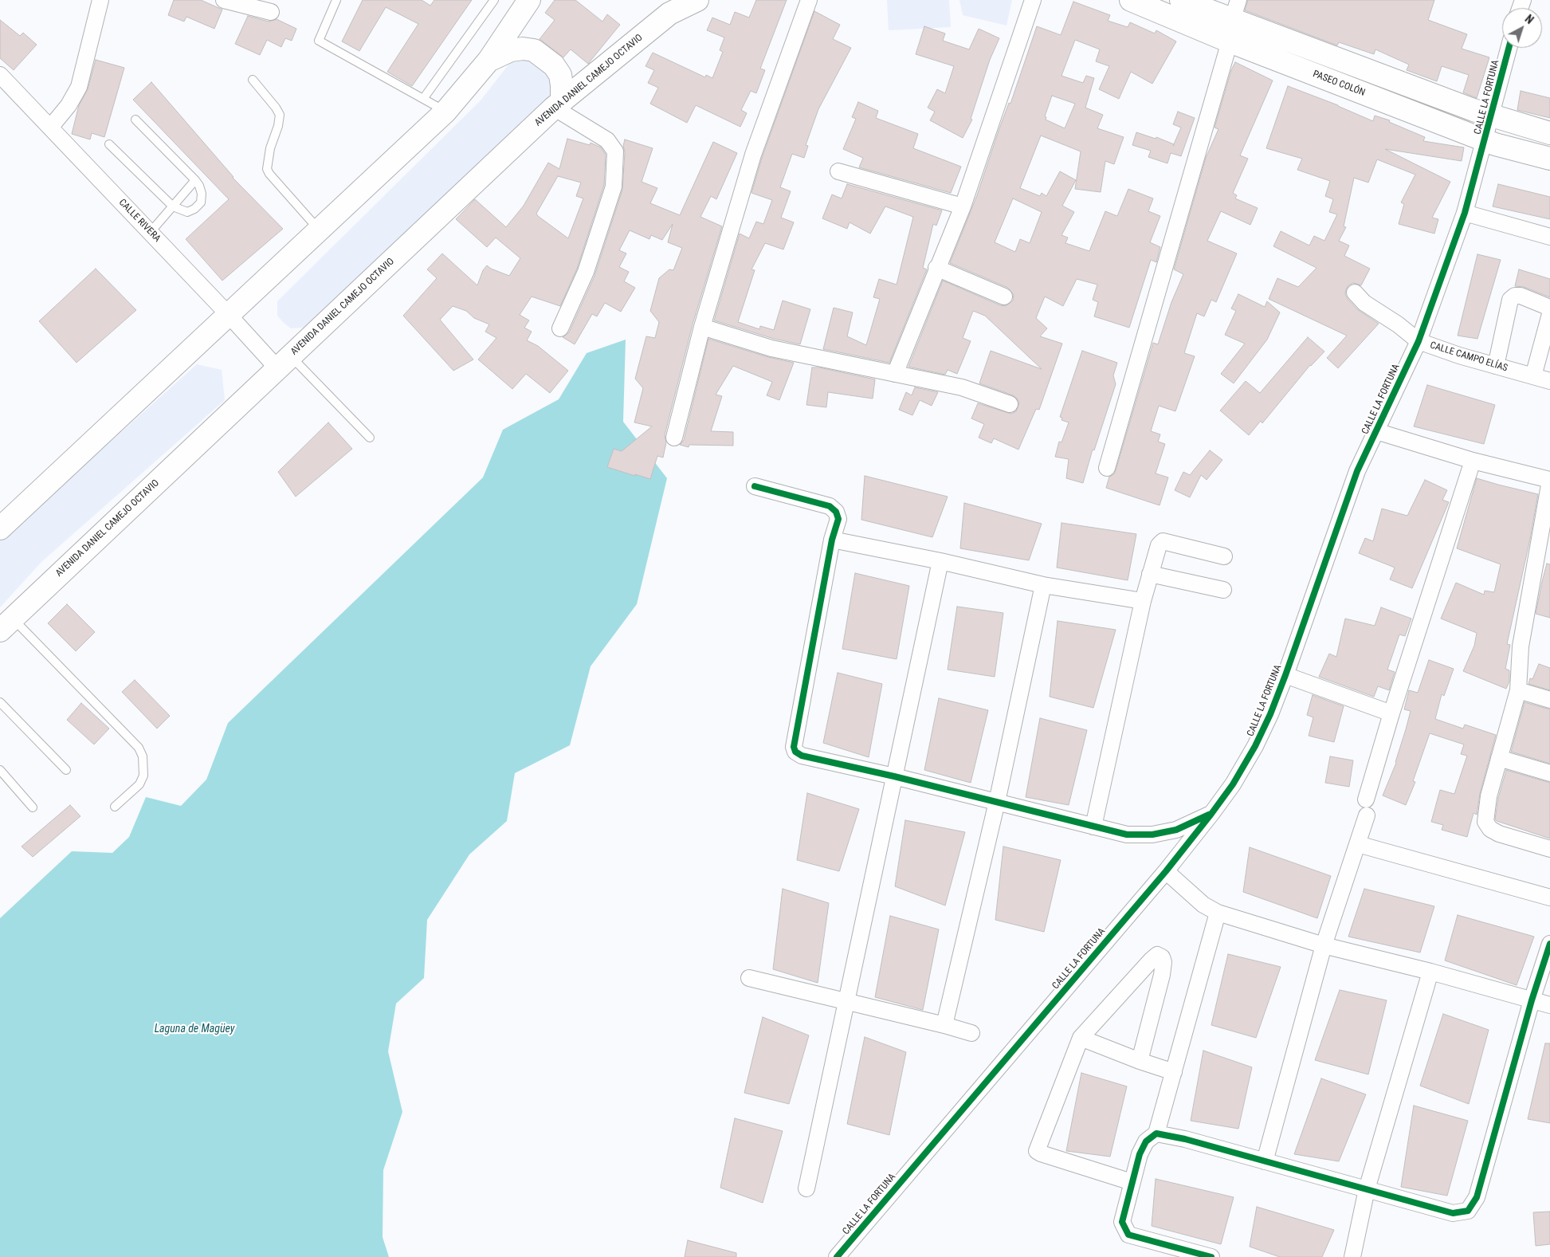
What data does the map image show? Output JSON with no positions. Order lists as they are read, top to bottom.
{
  "streets": {
    "main road": ["AVENIDA DANIEL CAMEJO OCTAVIO", "PASEO COLÓN"],
    "street": ["CALLE LA FORTUNA", "CALLE RIVERA", "CALLE CAMPO ELÍAS"]
  },
  "crossings": [
    ["AVENIDA DANIEL CAMEJO OCTAVIO", "CALLE RIVERA"],
    ["PASEO COLÓN", "CALLE LA FORTUNA"],
    ["CALLE LA FORTUNA", "CALLE CAMPO ELÍAS"]
  ],
  "water": ["Laguna de Magüey"],
  "north": "top right"
}
